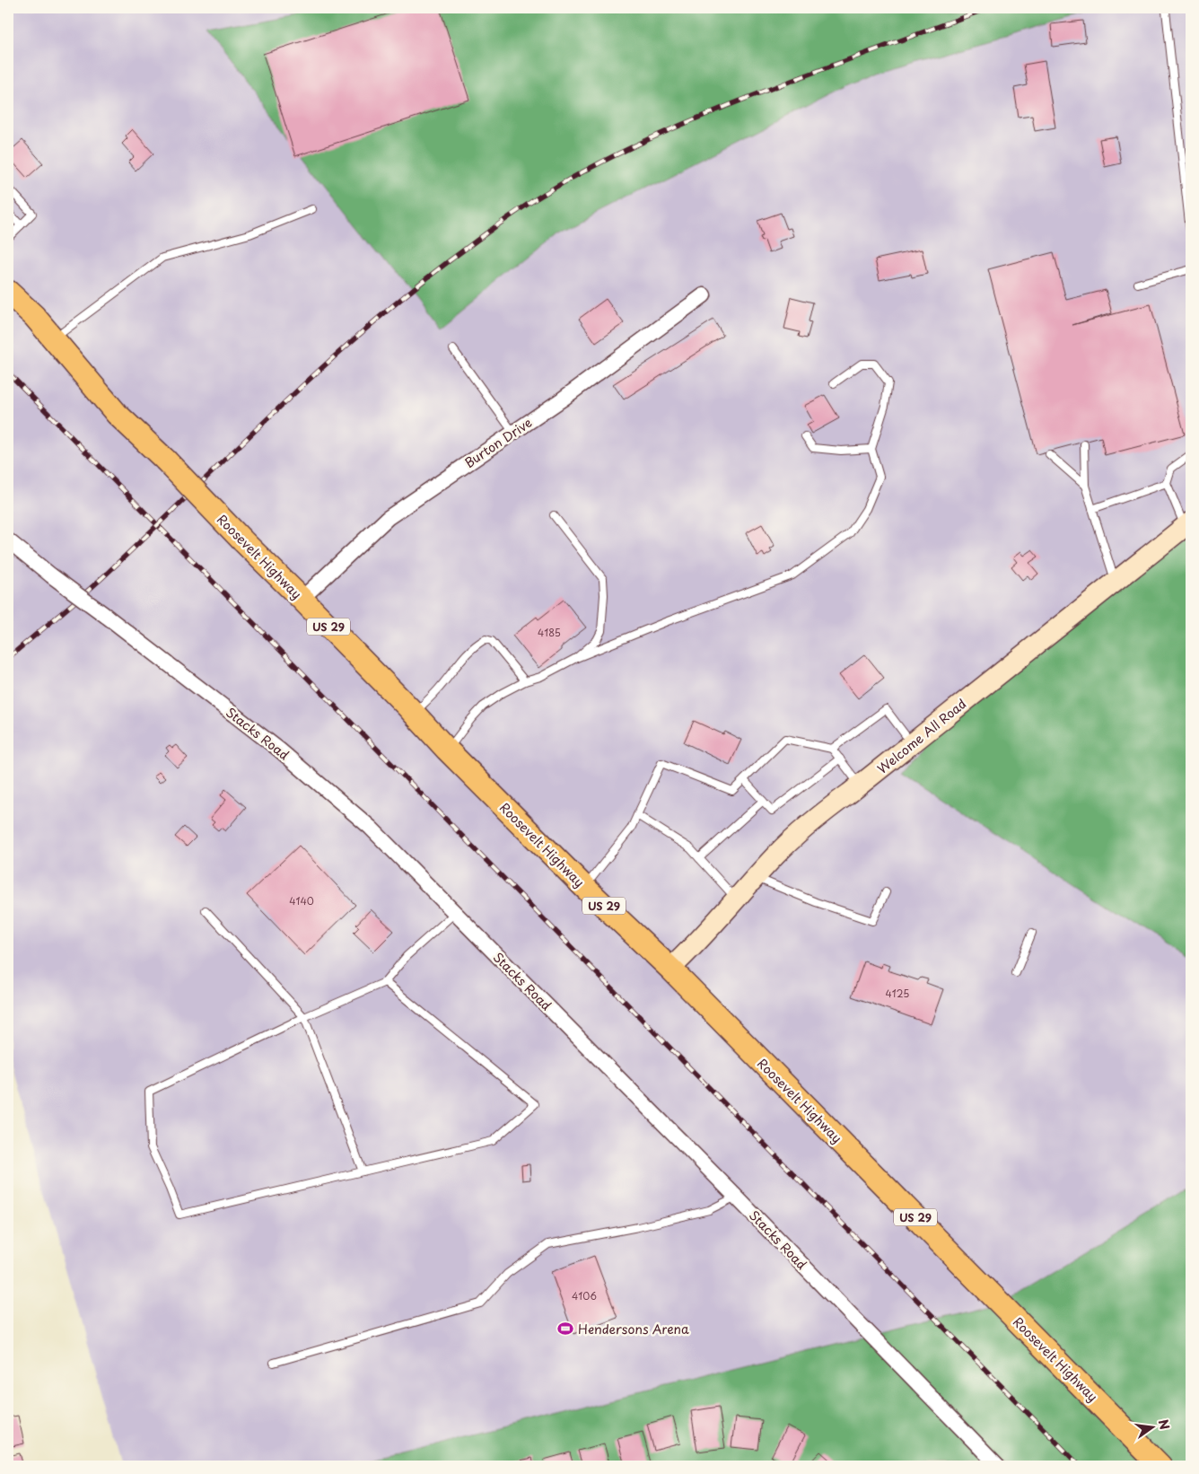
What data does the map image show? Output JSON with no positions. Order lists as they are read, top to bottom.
{
  "streets": {
    "main road": ["Roosevelt Highway", "US 29"],
    "street": ["Burton Drive", "Stacks Road", "Welcome All Road"]
  },
  "crossings": [
    ["Burton Drive", "Roosevelt Highway"],
    ["Roosevelt Highway", "Welcome All Road"]
  ],
  "places": {
    "sports": ["Hendersons Arena"]
  },
  "house_numbers": [
    "4185",
    "4140",
    "4125",
    "4106"
  ],
  "north": "right"
}
